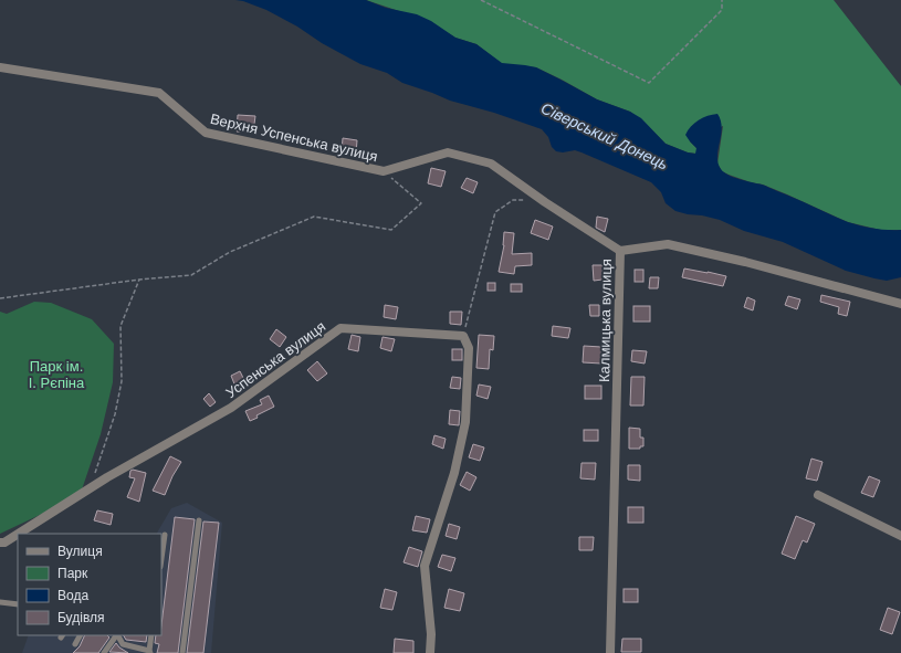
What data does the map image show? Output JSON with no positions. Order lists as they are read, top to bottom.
{
  "streets": {
    "street": ["Верхня Успенська вулиця", "Калмицька вулиця", "Успенська вулиця"]
  },
  "crossings": [
    ["Верхня Успенська вулиця", "Калмицька вулиця"]
  ],
  "water": ["Сіверський Донець"],
  "parks": ["Парк ім. І. Рєпіна"],
  "legend": [
    "Вулиця",
    "Парк",
    "Вода",
    "Будівля"
  ]
}
